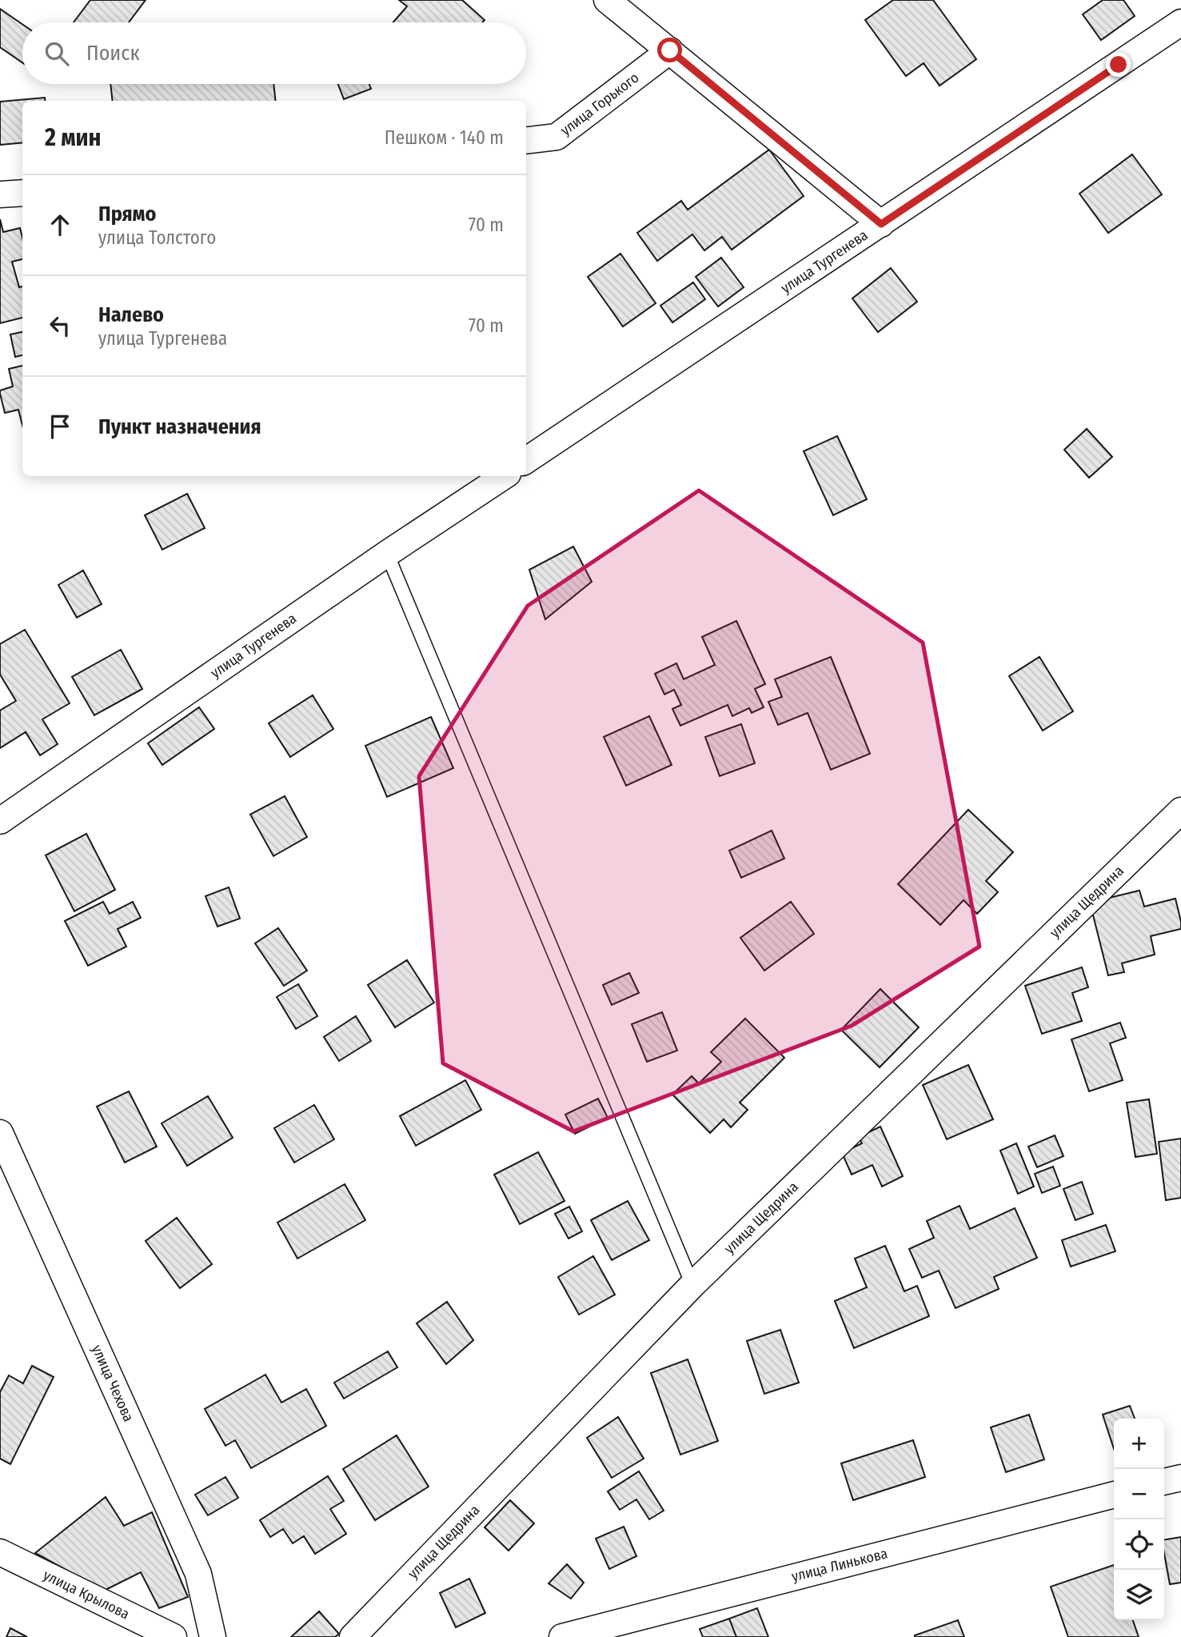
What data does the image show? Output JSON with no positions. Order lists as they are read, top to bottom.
{
  "streets": {
    "street": [
      "улица Горького",
      "улица Тургенева",
      "улица Щедрина",
      "улица Чехова",
      "улица Линькова",
      "улица Крылова"
    ]
  },
  "page": {
    "search": "Поиск",
    "heading": ["2 мин", "Пешком · 140 m"],
    "list": [
      ["Прямо", "улица Толстого", "70 m"],
      ["Налево", "улица Тургенева", "70 m"],
      "Пункт назначения"
    ],
    "map_buttons": ["+", "−"]
  }
}
